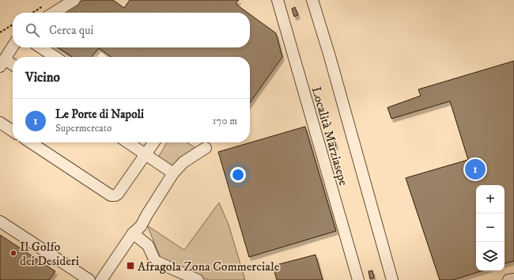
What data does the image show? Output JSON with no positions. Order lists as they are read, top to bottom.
{
  "streets": {
    "street": ["Località Marziasepe"]
  },
  "places": {
    "other": ["Il Golfo dei Desideri"],
    "transit": ["Afragola Zona Commerciale"]
  },
  "page": {
    "search": "Cerca qui",
    "heading": "Vicino",
    "list": [
      {
        "mark": "1",
        "name": "Le Porte di Napoli",
        "note": "Supermercato",
        "value": "170 m"
      }
    ],
    "pins": "1",
    "map_buttons": ["+", "−"]
  }
}
